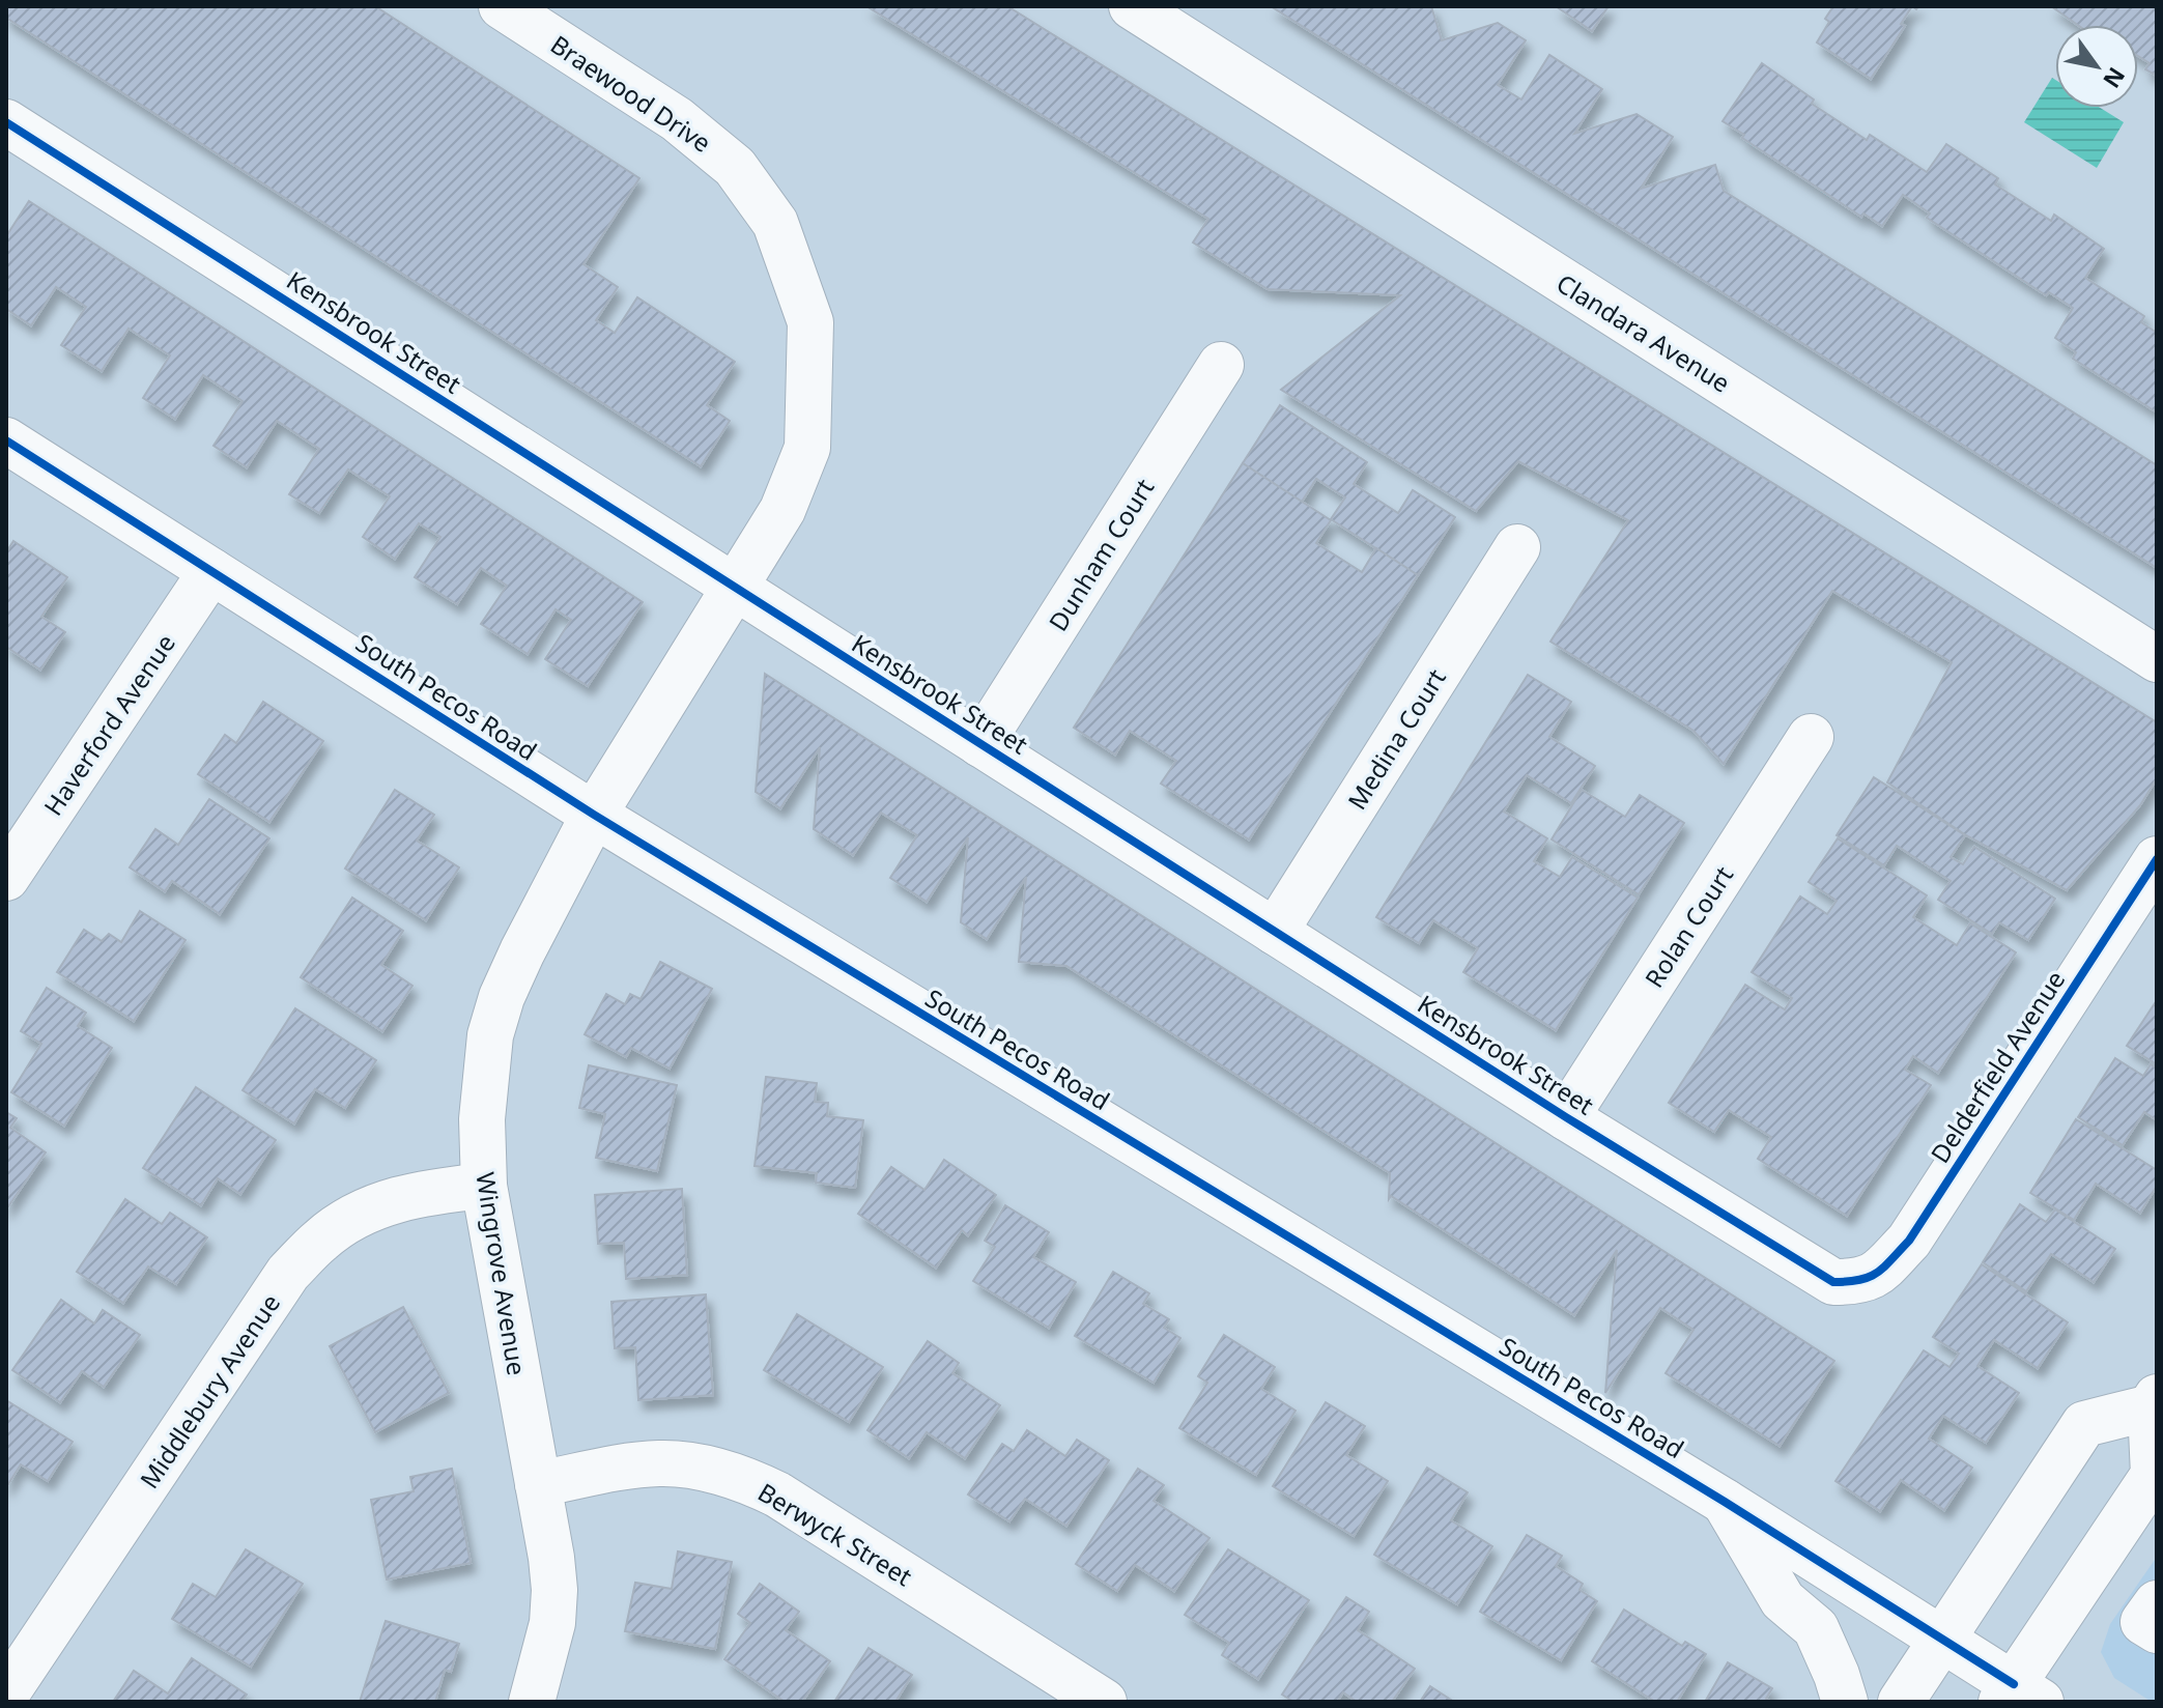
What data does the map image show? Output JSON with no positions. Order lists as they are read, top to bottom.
{
  "streets": {
    "street": [
      "Braewood Drive",
      "Kensbrook Street",
      "Clandara Avenue",
      "Dunham Court",
      "South Pecos Road",
      "Haverford Avenue",
      "Medina Court",
      "Rolan Court",
      "Delderfield Avenue",
      "Wingrove Avenue",
      "Middlebury Avenue",
      "Berwyck Street"
    ]
  },
  "crossings": [
    ["Braewood Drive", "Kensbrook Street"],
    ["Braewood Drive", "South Pecos Road"],
    ["Braewood Drive", "Wingrove Avenue"],
    ["Kensbrook Street", "Dunham Court"],
    ["Kensbrook Street", "Medina Court"],
    ["Kensbrook Street", "Rolan Court"],
    ["Kensbrook Street", "Delderfield Avenue"],
    ["South Pecos Road", "Haverford Avenue"],
    ["South Pecos Road", "Wingrove Avenue"],
    ["Wingrove Avenue", "Middlebury Avenue"],
    ["Wingrove Avenue", "Berwyck Street"]
  ],
  "north": "bottom right"
}
